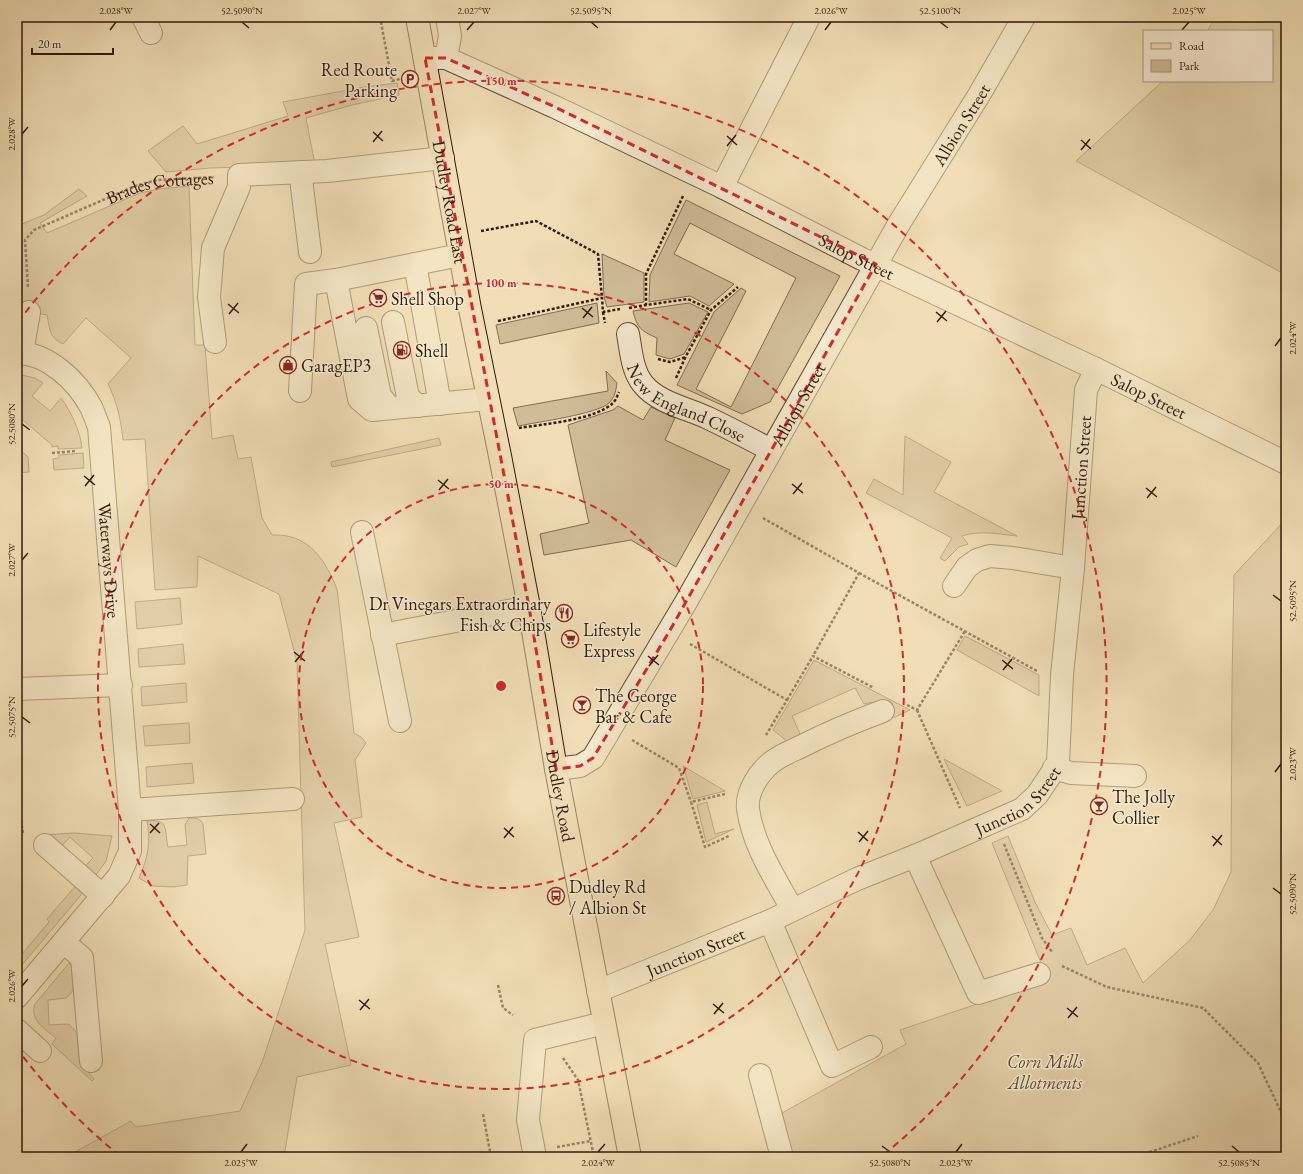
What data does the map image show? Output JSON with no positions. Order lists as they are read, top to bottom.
{
  "streets": {
    "main road": ["Dudley Road East", "Dudley Road"],
    "street": [
      "Albion Street",
      "Brades Cottages",
      "Salop Street",
      "New England Close",
      "Junction Street",
      "Waterways Drive"
    ]
  },
  "crossings": [
    ["Albion Street", "Salop Street"],
    ["Albion Street", "New England Close"],
    ["Albion Street", "Dudley Road"],
    ["Brades Cottages", "Dudley Road East"],
    ["Dudley Road East", "Salop Street"],
    ["Dudley Road East", "Dudley Road"],
    ["Salop Street", "Junction Street"],
    ["Junction Street", "Dudley Road"]
  ],
  "parks": ["Corn Mills Allotments"],
  "places": {
    "parking": ["Red Route Parking"],
    "supermarket": ["Shell Shop", "Lifestyle Express"],
    "fuel station": ["Shell"],
    "shop": ["GaragEP3"],
    "restaurant": ["Dr Vinegars Extraordinary Fish & Chips"],
    "bar": ["The George Bar & Cafe", "The Jolly Collier"],
    "bus stop": ["Dudley Rd / Albion St"]
  },
  "legend": ["Road", "Park"],
  "scale_bar": "20 m",
  "coordinates": [
    "2.028°W",
    "52.5090°N",
    "2.027°W",
    "52.5095°N",
    "2.026°W",
    "52.5100°N",
    "2.025°W",
    "2.024°W",
    "52.5080°N",
    "52.5075°N",
    "2.023°W",
    "52.5085°N"
  ],
  "rings": ["150 m", "100 m", "50 m"]
}
